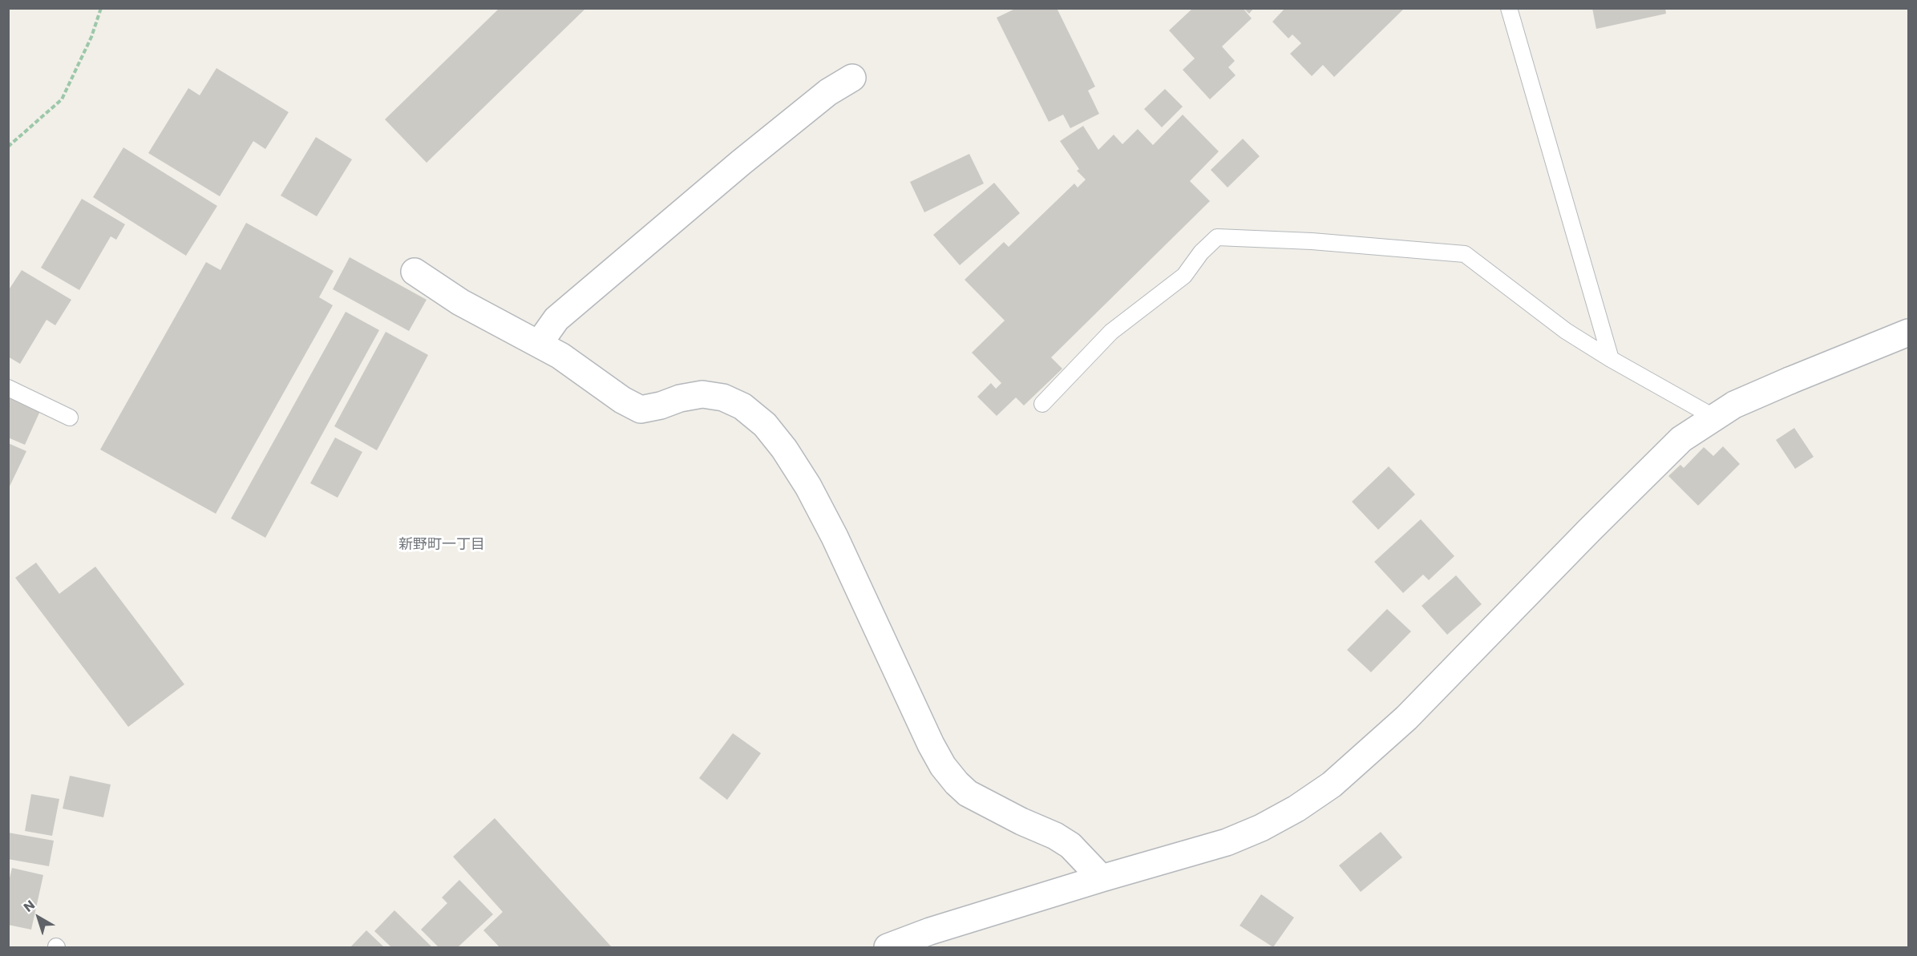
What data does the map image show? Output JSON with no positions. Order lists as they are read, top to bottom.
{
  "districts": ["新野町一丁目"],
  "north": "top left"
}
